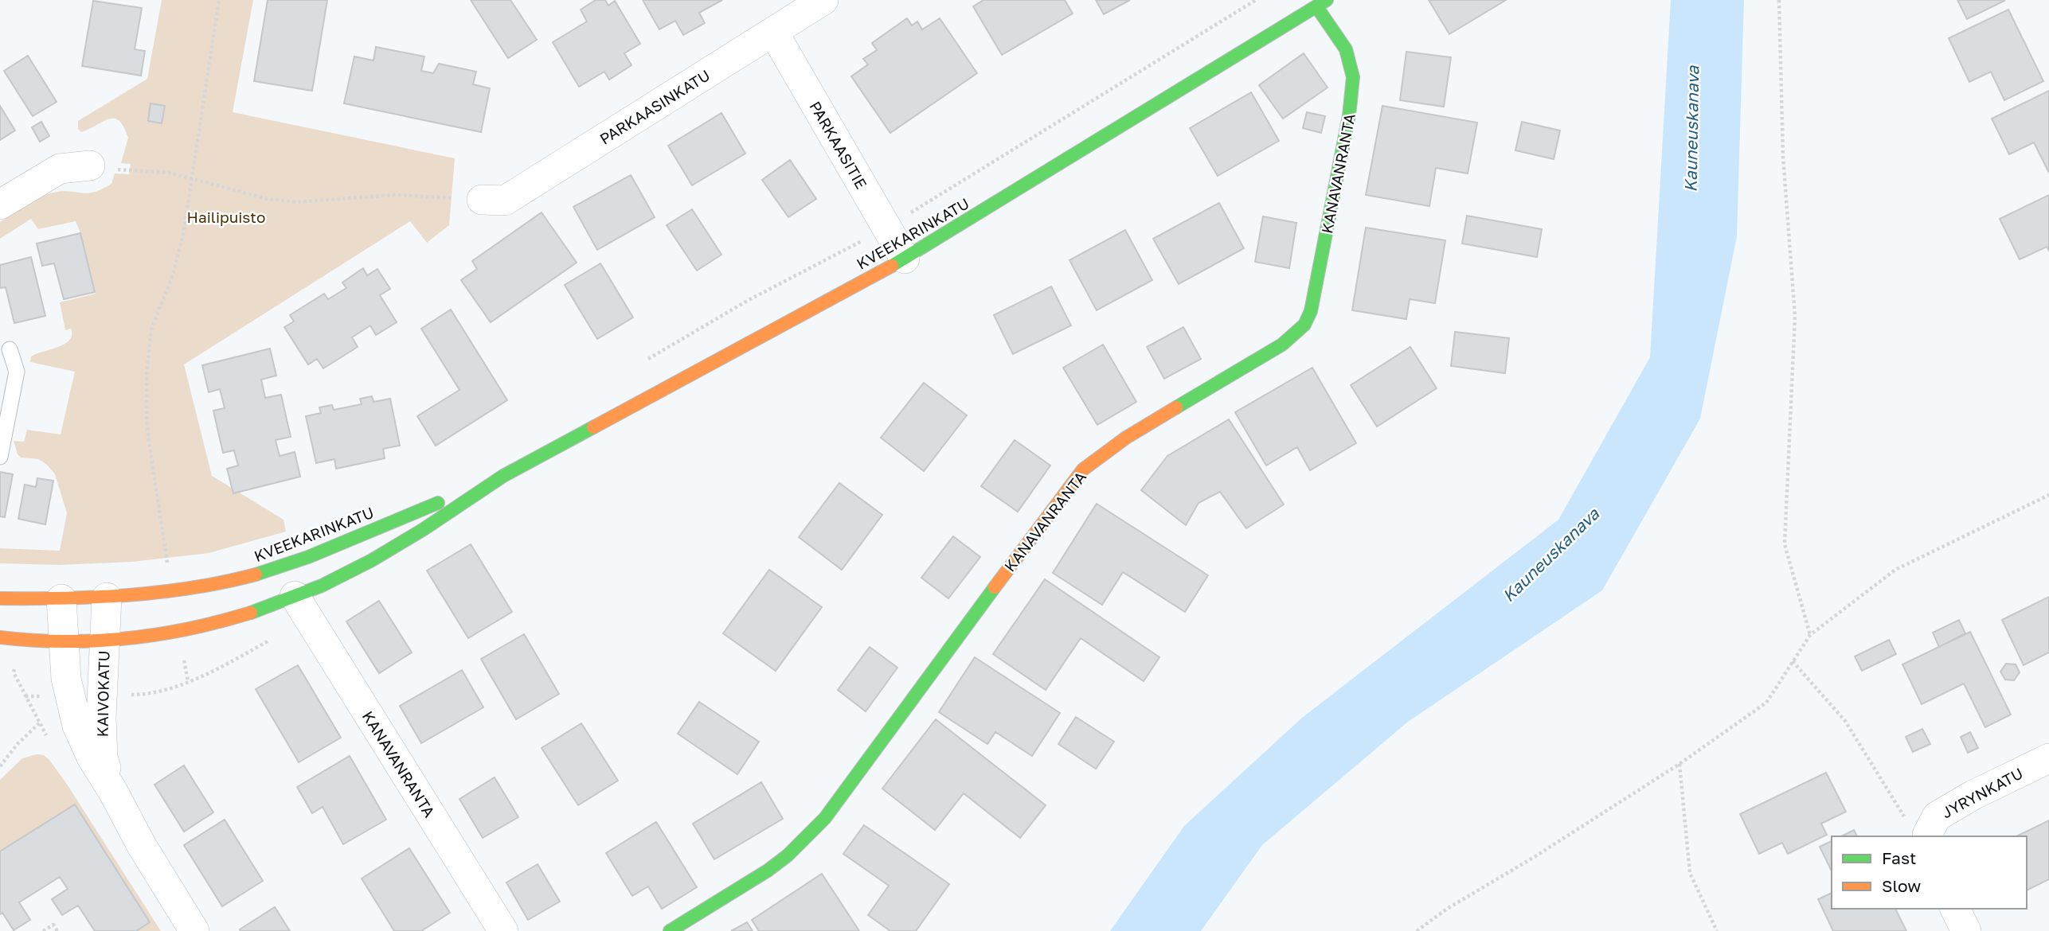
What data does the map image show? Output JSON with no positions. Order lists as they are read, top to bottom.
{
  "streets": {
    "street": [
      "PARKAASINKATU",
      "PARKAASITIE",
      "KANAVANRANTA",
      "KVEEKARINKATU",
      "KAIVOKATU",
      "JYRYNKATU"
    ]
  },
  "crossings": [
    ["PARKAASINKATU", "PARKAASITIE"],
    ["PARKAASITIE", "KVEEKARINKATU"],
    ["KANAVANRANTA", "KVEEKARINKATU"],
    ["KVEEKARINKATU", "KAIVOKATU"]
  ],
  "water": ["Kauneuskanava"],
  "parks": ["Hailipuisto"],
  "legend": ["Fast", "Slow"]
}
